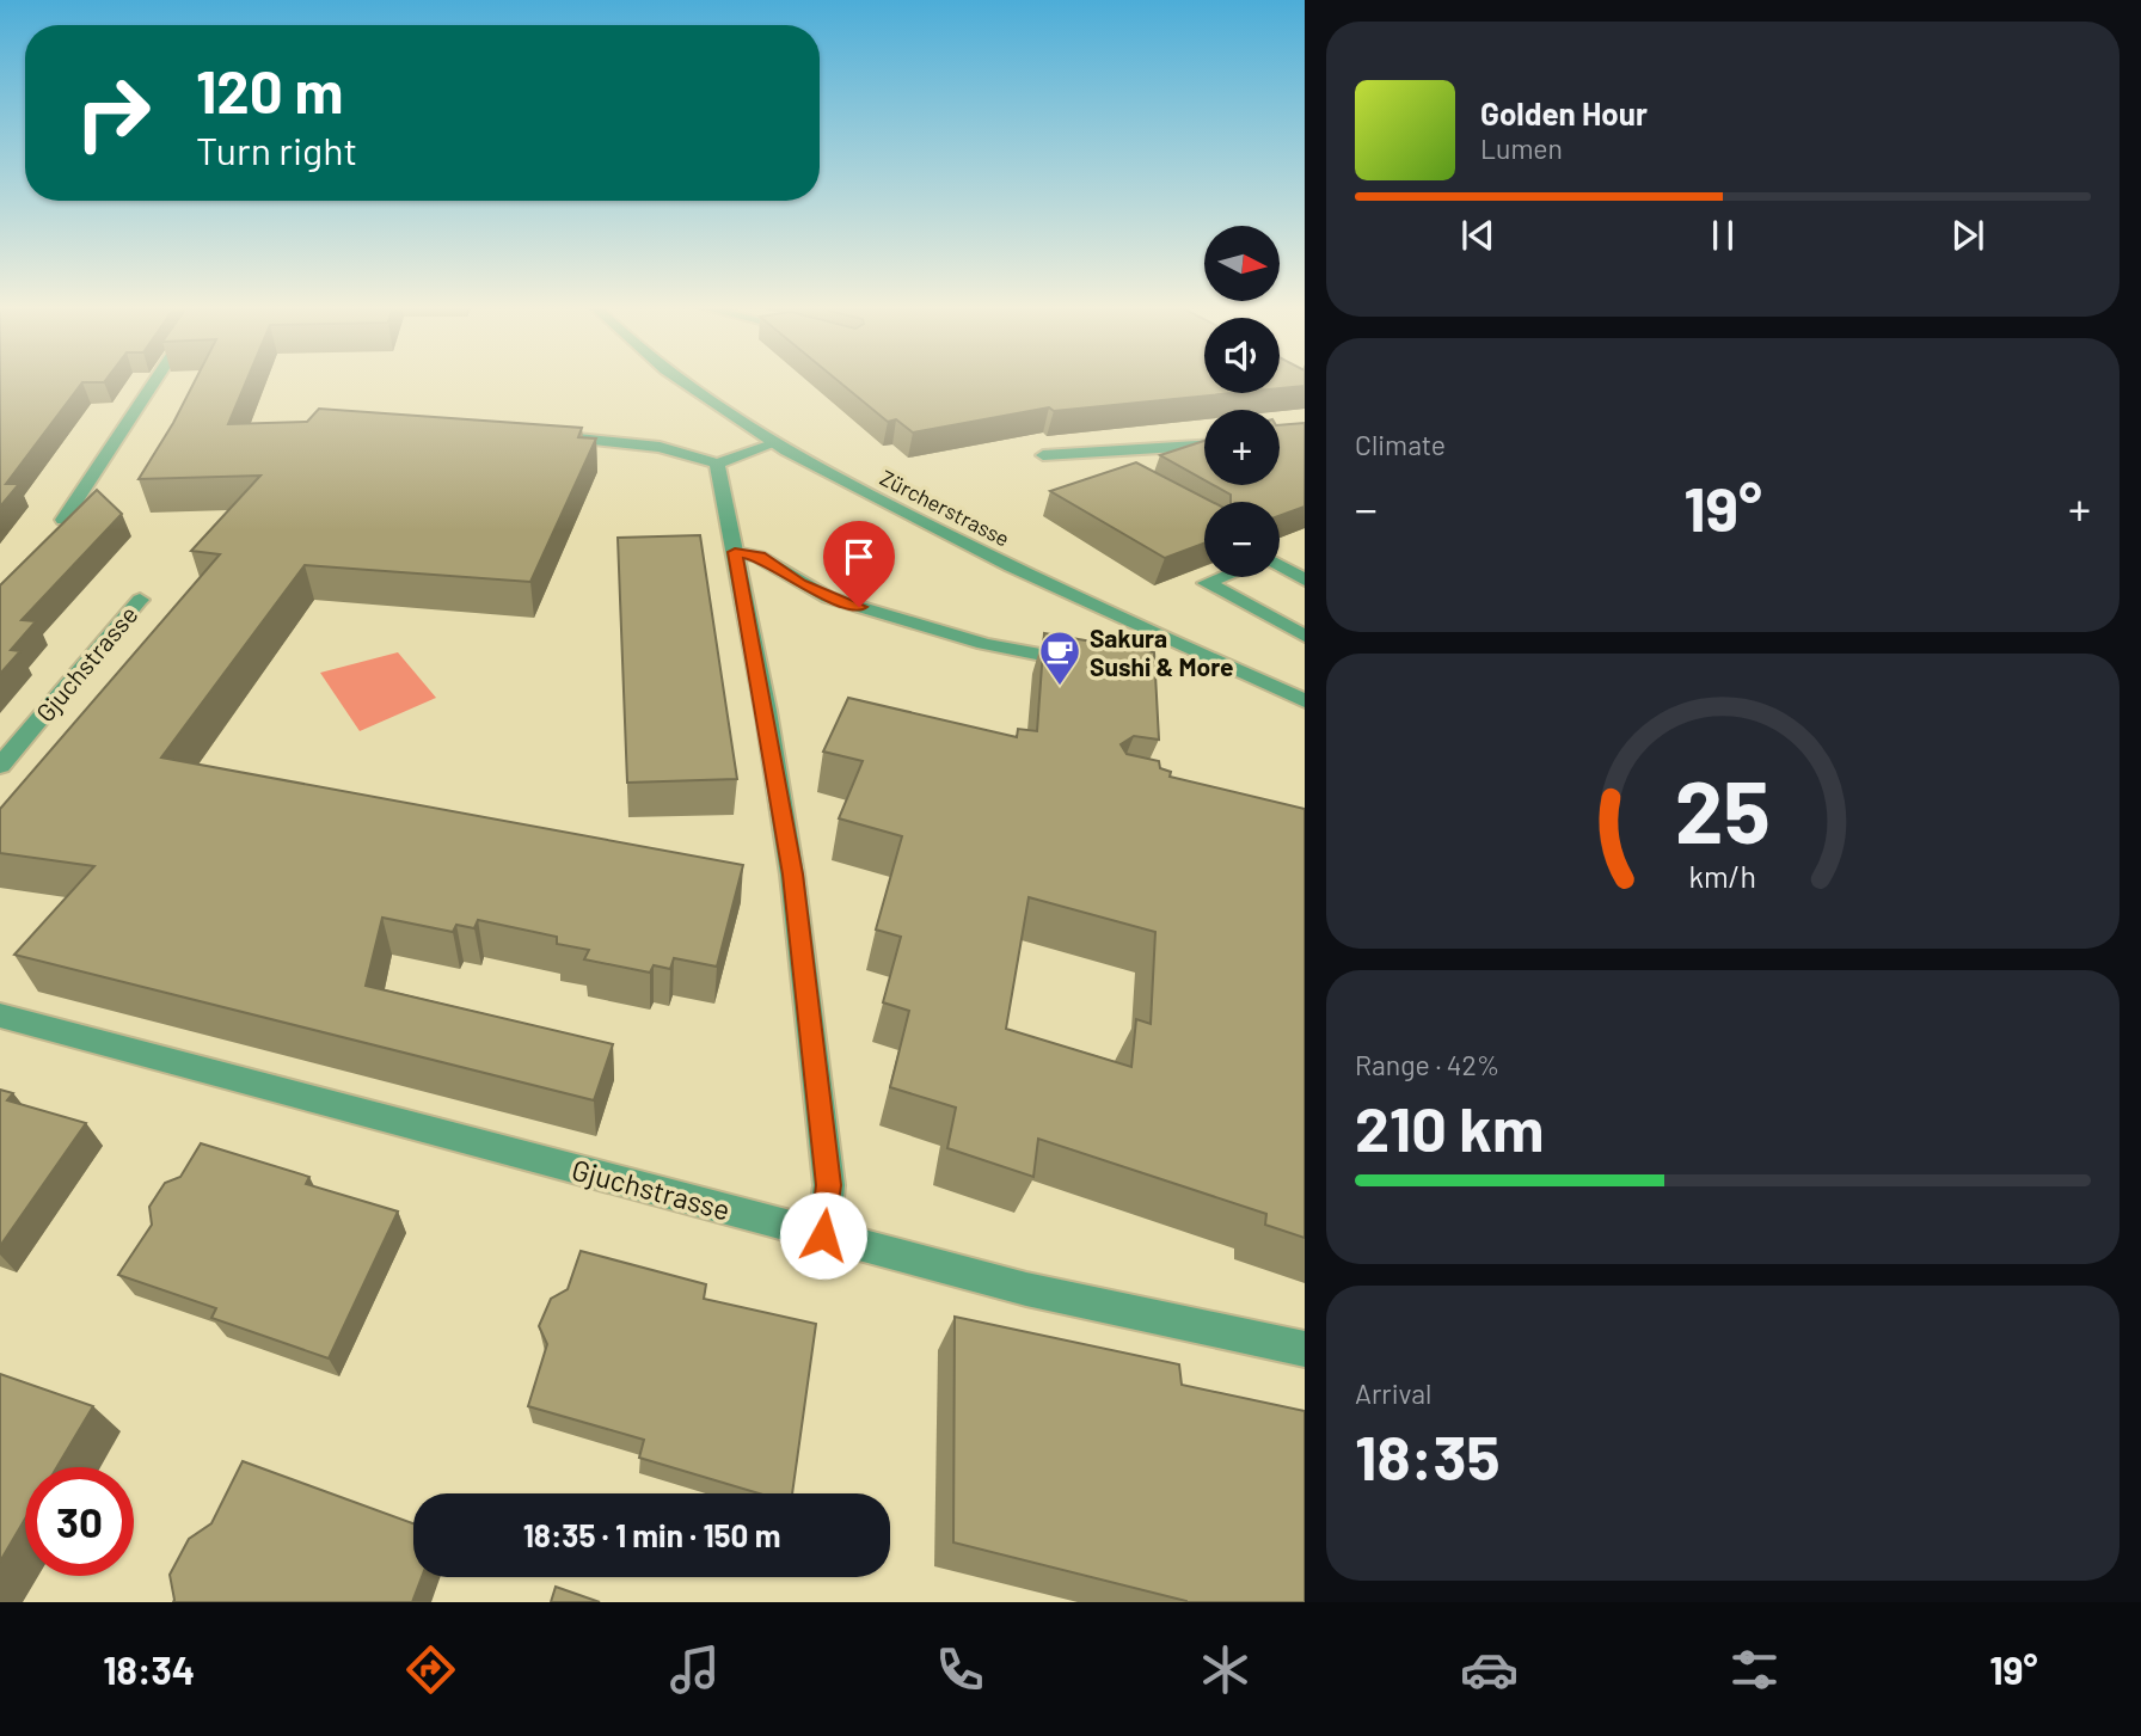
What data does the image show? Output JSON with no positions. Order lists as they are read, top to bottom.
{
  "streets": {
    "street": ["Zürcherstrasse", "Gjuchstrasse"]
  },
  "places": {
    "cafe": ["Sakura Sushi & More"]
  },
  "north": "right",
  "page": {
    "turn": ["120 m", "Turn right"],
    "song": ["Golden Hour", "Lumen"],
    "map_buttons": ["+", "−"],
    "tile": [
      "Climate",
      ["Range · 42%", "210 km"],
      ["Arrival", "18:35"]
    ],
    "heat": ["−", "19°", "+"],
    "limit": "30",
    "trip": "18:35 · 1 min · 150 m",
    "tabs": ["18:34", "19°"],
    "gauge": ["25", "km/h"]
  }
}
